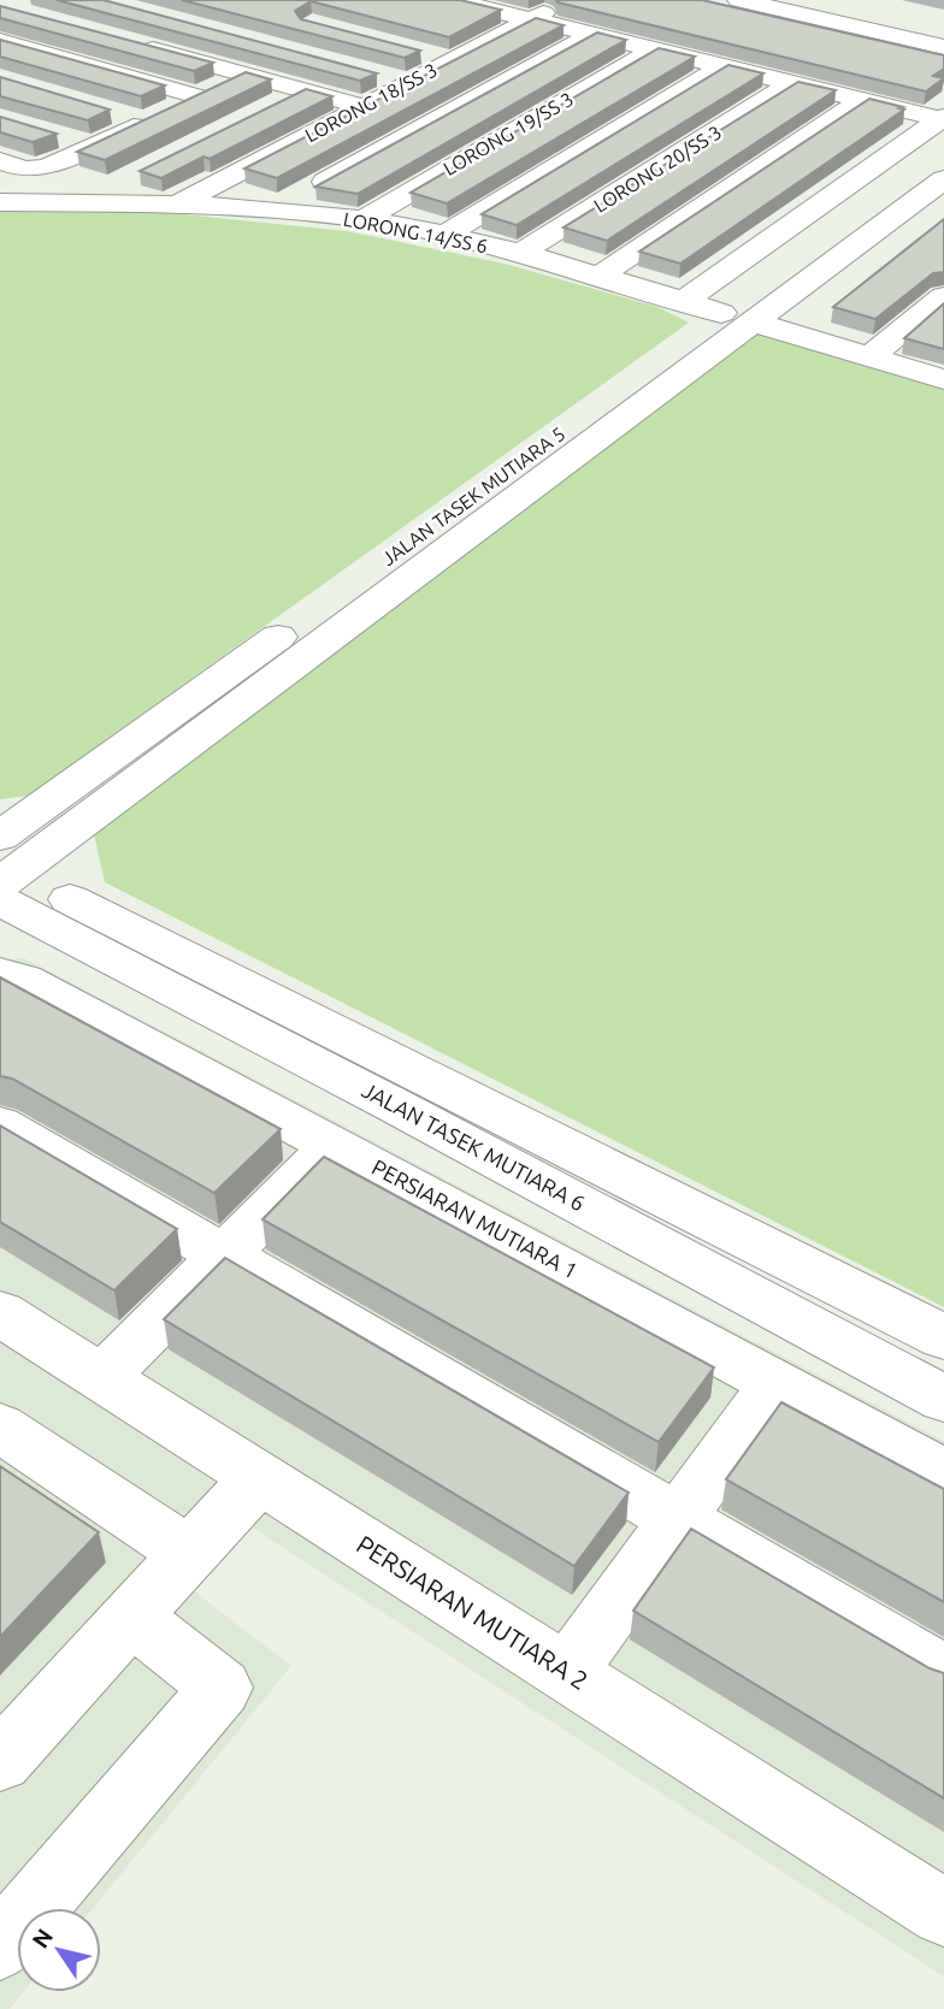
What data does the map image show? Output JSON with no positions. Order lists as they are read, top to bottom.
{
  "streets": {
    "street": [
      "LORONG 18/SS 3",
      "LORONG 19/SS 3",
      "LORONG 20/SS 3",
      "LORONG 14/SS 6",
      "JALAN TASEK MUTIARA 5",
      "JALAN TASEK MUTIARA 6",
      "PERSIARAN MUTIARA 1",
      "PERSIARAN MUTIARA 2"
    ]
  },
  "crossings": [
    ["LORONG 18/SS 3", "LORONG 14/SS 6"],
    ["LORONG 19/SS 3", "LORONG 14/SS 6"],
    ["LORONG 20/SS 3", "LORONG 14/SS 6"],
    ["LORONG 14/SS 6", "JALAN TASEK MUTIARA 5"],
    ["JALAN TASEK MUTIARA 5", "JALAN TASEK MUTIARA 6"]
  ],
  "north": "top left"
}
